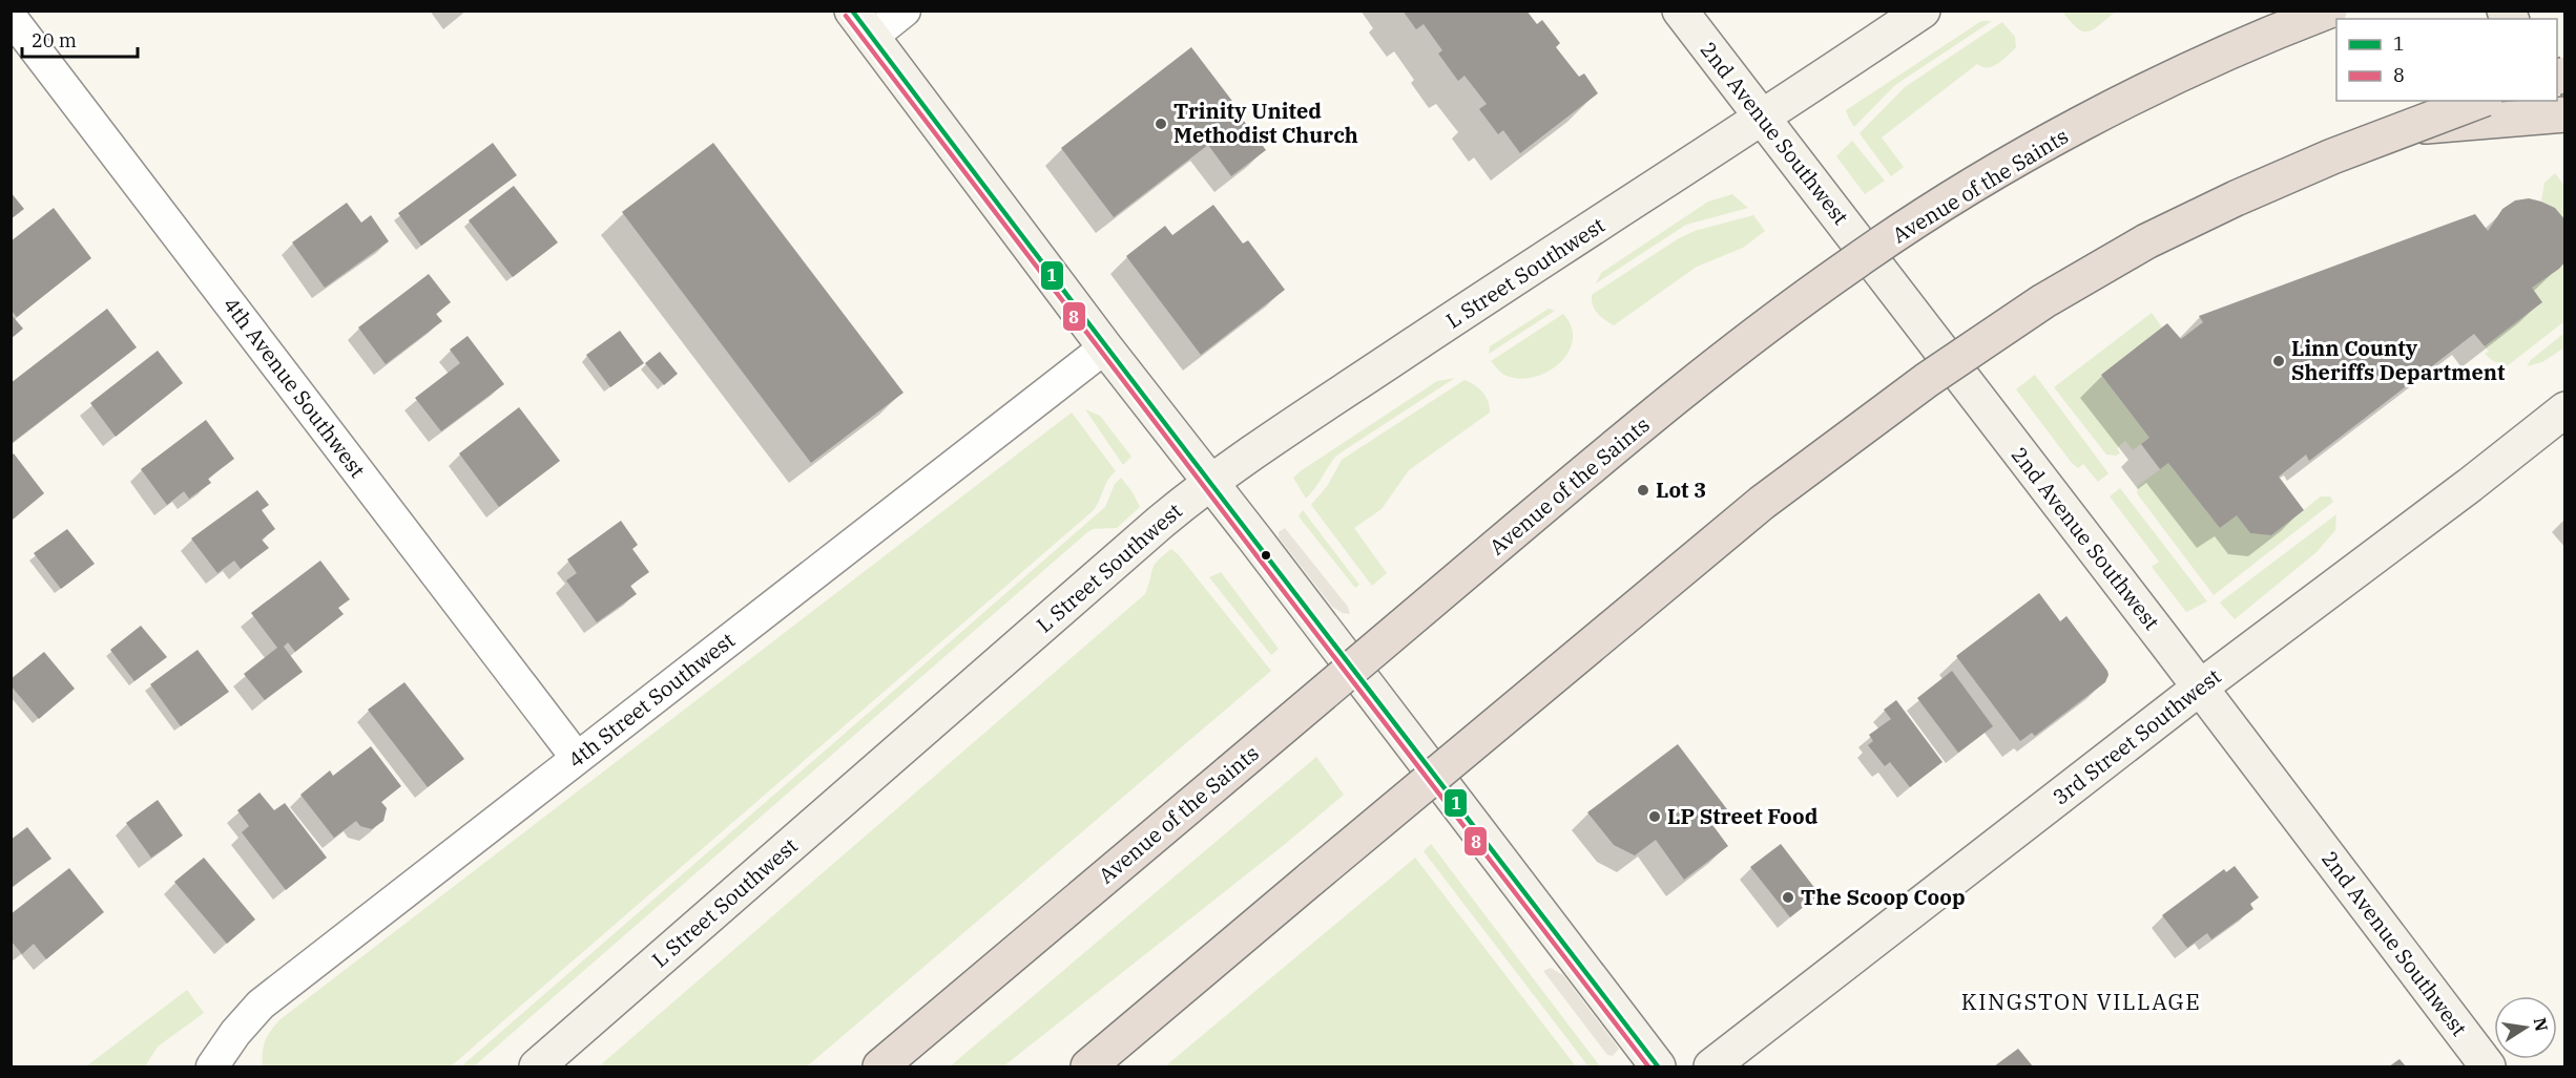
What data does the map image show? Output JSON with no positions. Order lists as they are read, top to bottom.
{
  "streets": {
    "highway": ["Avenue of the Saints"],
    "main road": ["2nd Avenue Southwest", "L Street Southwest", "3rd Street Southwest"],
    "street": ["4th Avenue Southwest", "4th Street Southwest"]
  },
  "crossings": [
    ["2nd Avenue Southwest", "L Street Southwest"],
    ["2nd Avenue Southwest", "3rd Street Southwest"],
    ["4th Avenue Southwest", "4th Street Southwest"]
  ],
  "districts": ["KINGSTON VILLAGE"],
  "places": [
    "Trinity United Methodist Church",
    "Linn County Sheriffs Department",
    "Lot 3",
    "LP Street Food",
    "The Scoop Coop"
  ],
  "lines": ["transit line 1", "transit line 8"],
  "legend": ["1", "8"],
  "scale_bar": "20 m",
  "north": "right"
}
